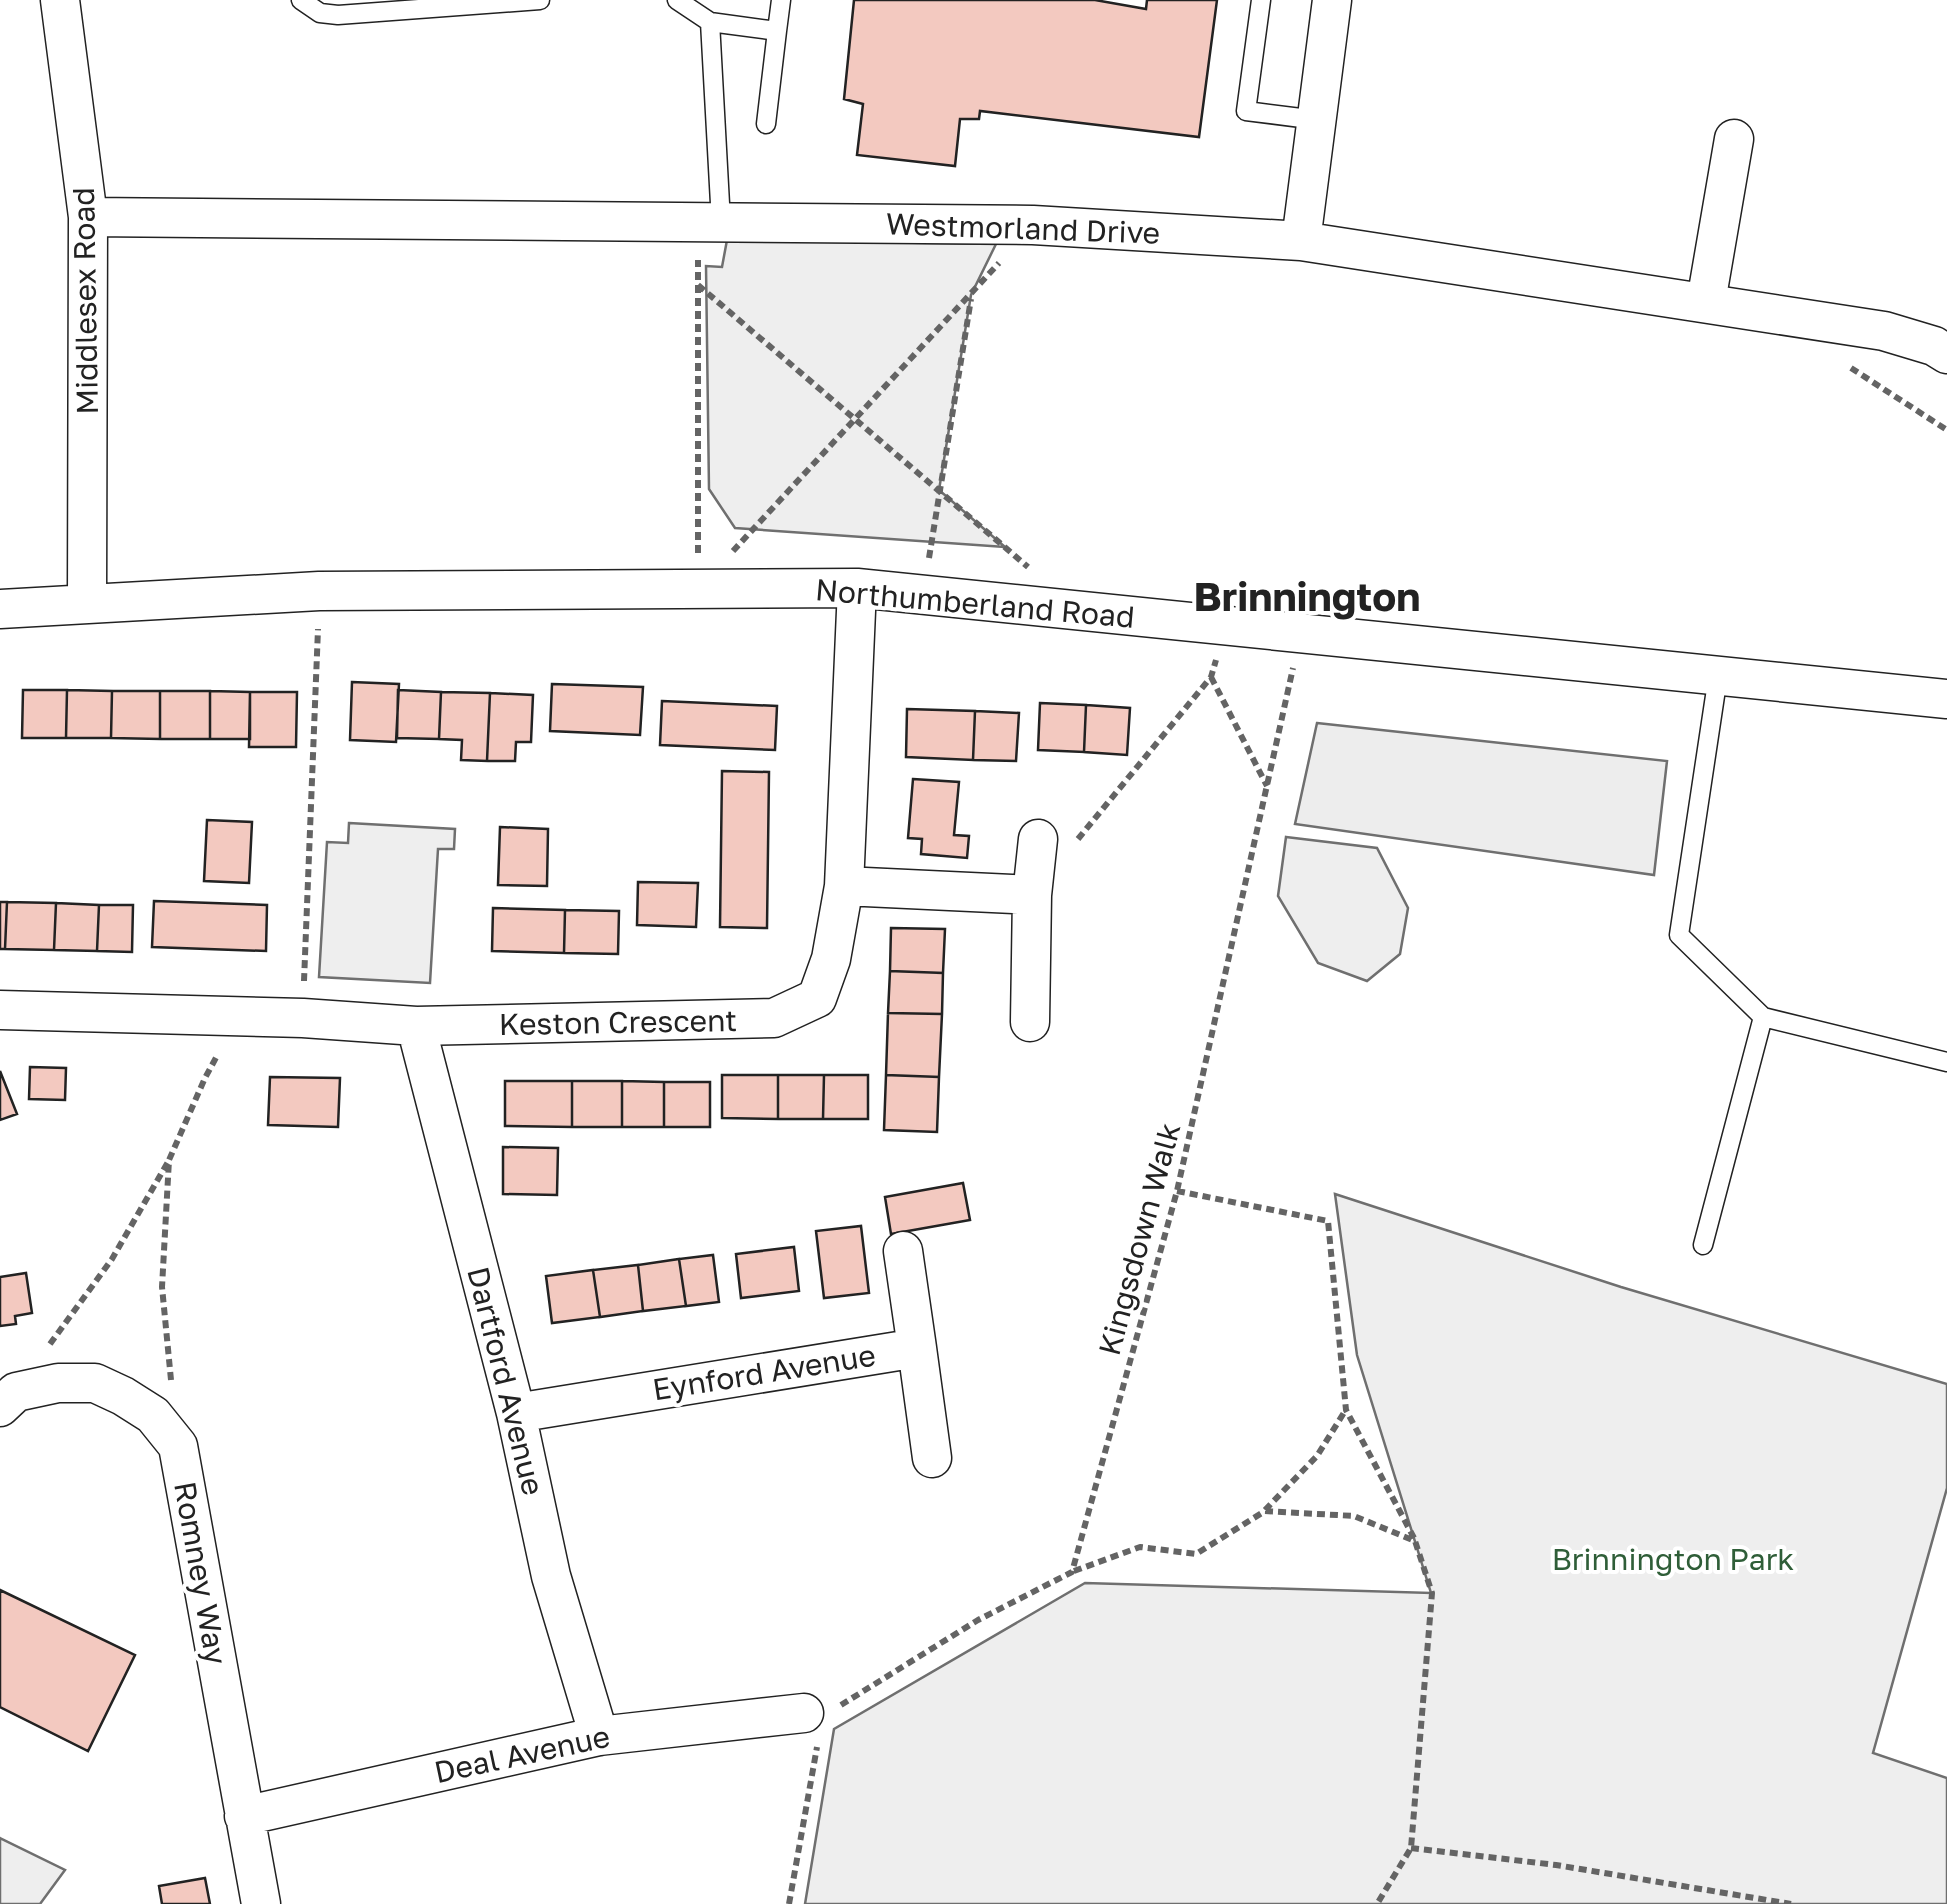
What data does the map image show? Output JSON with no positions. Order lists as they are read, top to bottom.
{
  "streets": {
    "street": [
      "Westmorland Drive",
      "Middlesex Road",
      "Northumberland Road",
      "Keston Crescent",
      "Eynford Avenue",
      "Dartford Avenue",
      "Romney Way",
      "Deal Avenue"
    ],
    "path": ["Kingsdown Walk"]
  },
  "crossings": [
    ["Westmorland Drive", "Middlesex Road"],
    ["Middlesex Road", "Northumberland Road"],
    ["Northumberland Road", "Keston Crescent"],
    ["Northumberland Road", "Kingsdown Walk"],
    ["Keston Crescent", "Dartford Avenue"],
    ["Eynford Avenue", "Dartford Avenue"],
    ["Dartford Avenue", "Deal Avenue"],
    ["Romney Way", "Deal Avenue"]
  ],
  "districts": ["Brinnington"],
  "parks": ["Brinnington Park"]
}
